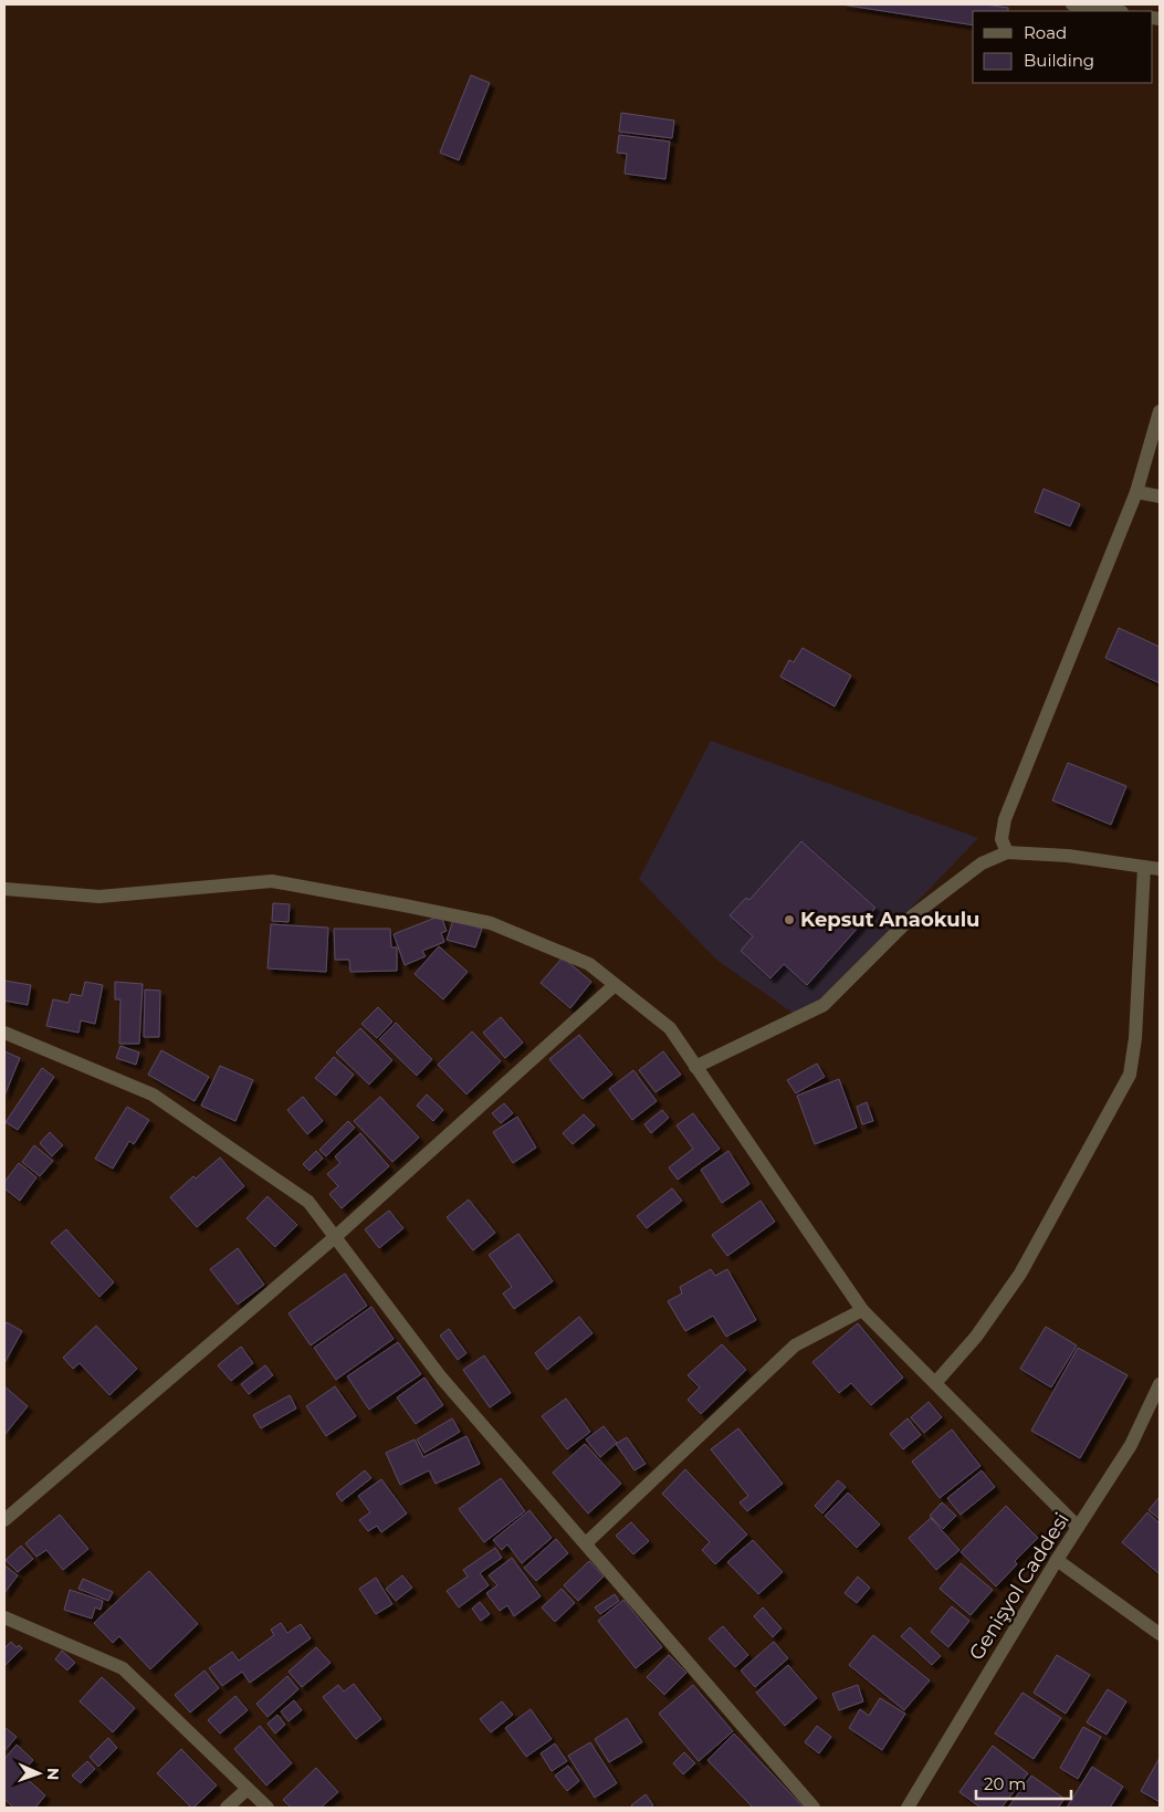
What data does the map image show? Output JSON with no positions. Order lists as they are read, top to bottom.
{
  "streets": {
    "street": ["Genişyol Caddesi"]
  },
  "places": ["Kepsut Anaokulu"],
  "legend": ["Road", "Building"],
  "scale_bar": "20 m",
  "north": "right"
}
